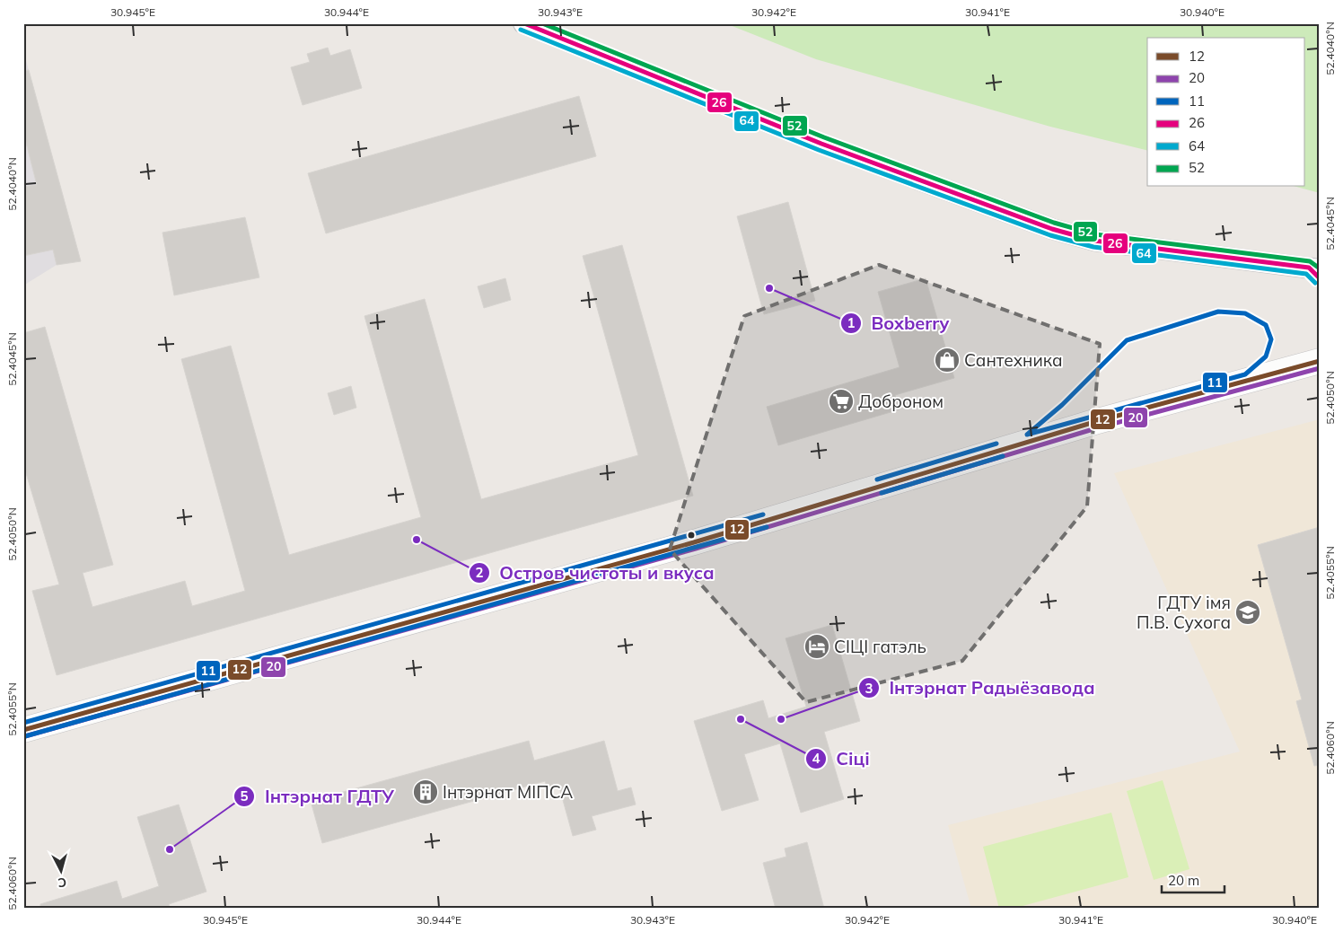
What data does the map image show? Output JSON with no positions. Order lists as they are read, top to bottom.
{
  "places": {
    "other": [
      "Boxberry",
      "Остров чистоты и вкуса",
      "Сіці",
      "Інтэрнат Радыёзавода",
      "Інтэрнат ГДТУ"
    ],
    "shop": ["Сантехника"],
    "supermarket": ["Доброном"],
    "school or university": ["ГДТУ імя П.В. Сухога"],
    "hotel": ["СІЦІ гатэль"],
    "building": ["Інтэрнат МІПСА"]
  },
  "lines": [
    "transit line 26",
    "transit line 52",
    "transit line 64",
    "transit line 11",
    "transit line 12",
    "transit line 20"
  ],
  "legend": [
    "12",
    "20",
    "11",
    "26",
    "64",
    "52"
  ],
  "scale_bar": "20 m",
  "north": "bottom",
  "coordinates": [
    "30.945°E",
    "30.944°E",
    "30.943°E",
    "30.942°E",
    "30.941°E",
    "30.940°E",
    "52.4040°N",
    "52.4045°N",
    "52.4050°N",
    "52.4055°N",
    "52.4060°N"
  ]
}
